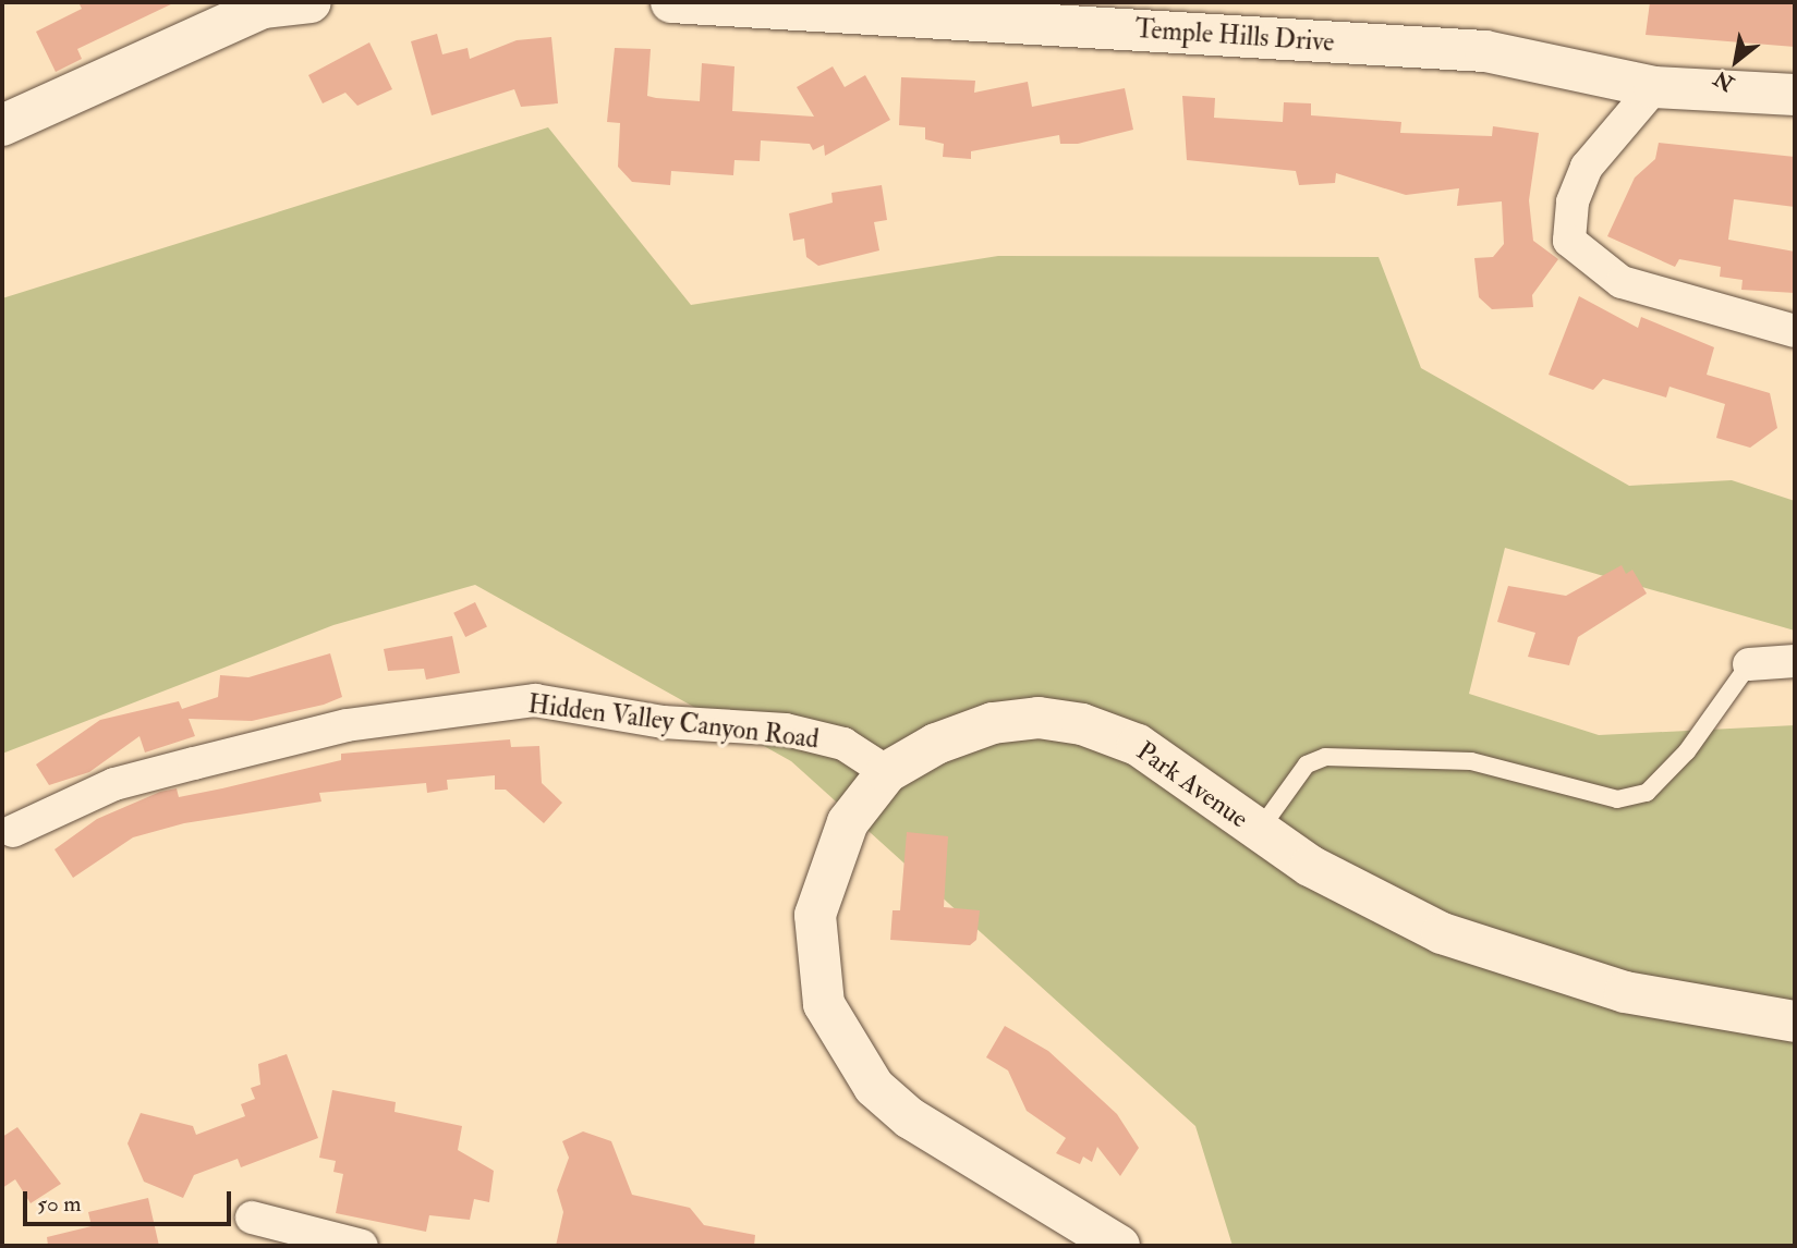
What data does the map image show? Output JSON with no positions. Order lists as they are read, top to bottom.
{
  "streets": {
    "main road": ["Temple Hills Drive", "Park Avenue"],
    "street": ["Hidden Valley Canyon Road"]
  },
  "crossings": [
    ["Hidden Valley Canyon Road", "Park Avenue"]
  ],
  "scale_bar": "50 m",
  "north": "bottom left"
}
